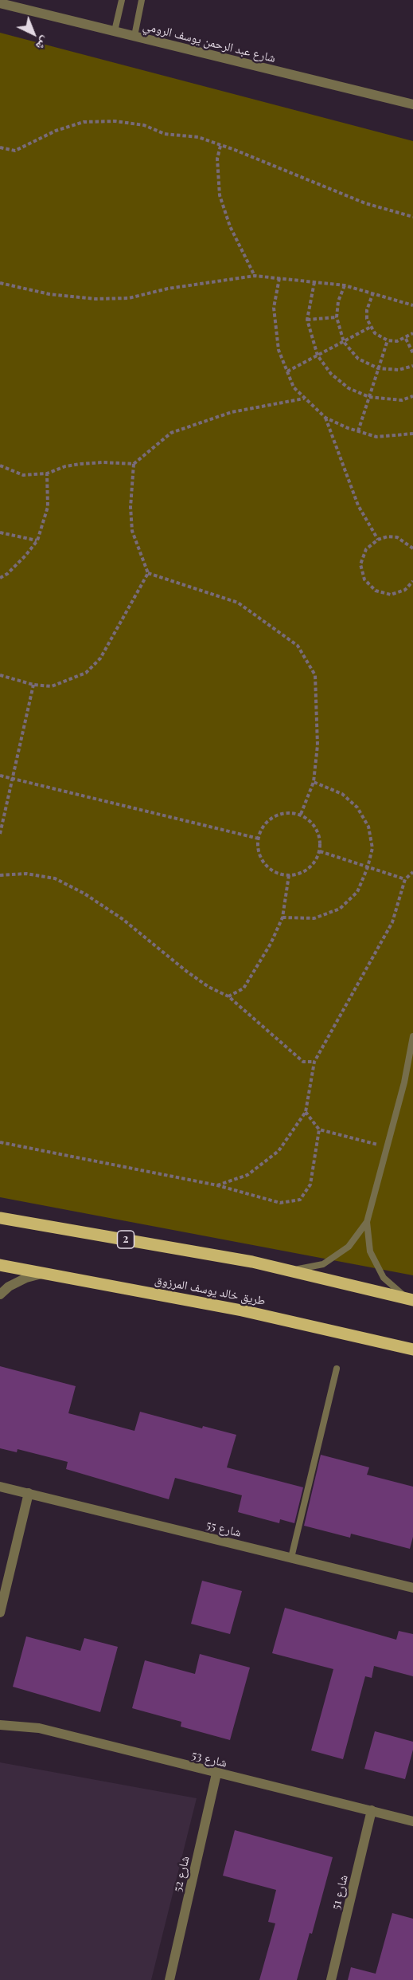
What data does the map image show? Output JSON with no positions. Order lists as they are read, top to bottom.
{
  "streets": {
    "main road": ["2", "طريق خالد يوسف المرزوق"],
    "street": [
      "شارع عبد الرحمن يوسف الرومي",
      "شارع 55",
      "شارع 53",
      "شارع 52",
      "شارع 51"
    ]
  },
  "crossings": [
    ["شارع 53", "شارع 52"],
    ["شارع 53", "شارع 51"]
  ],
  "north": "bottom right"
}
